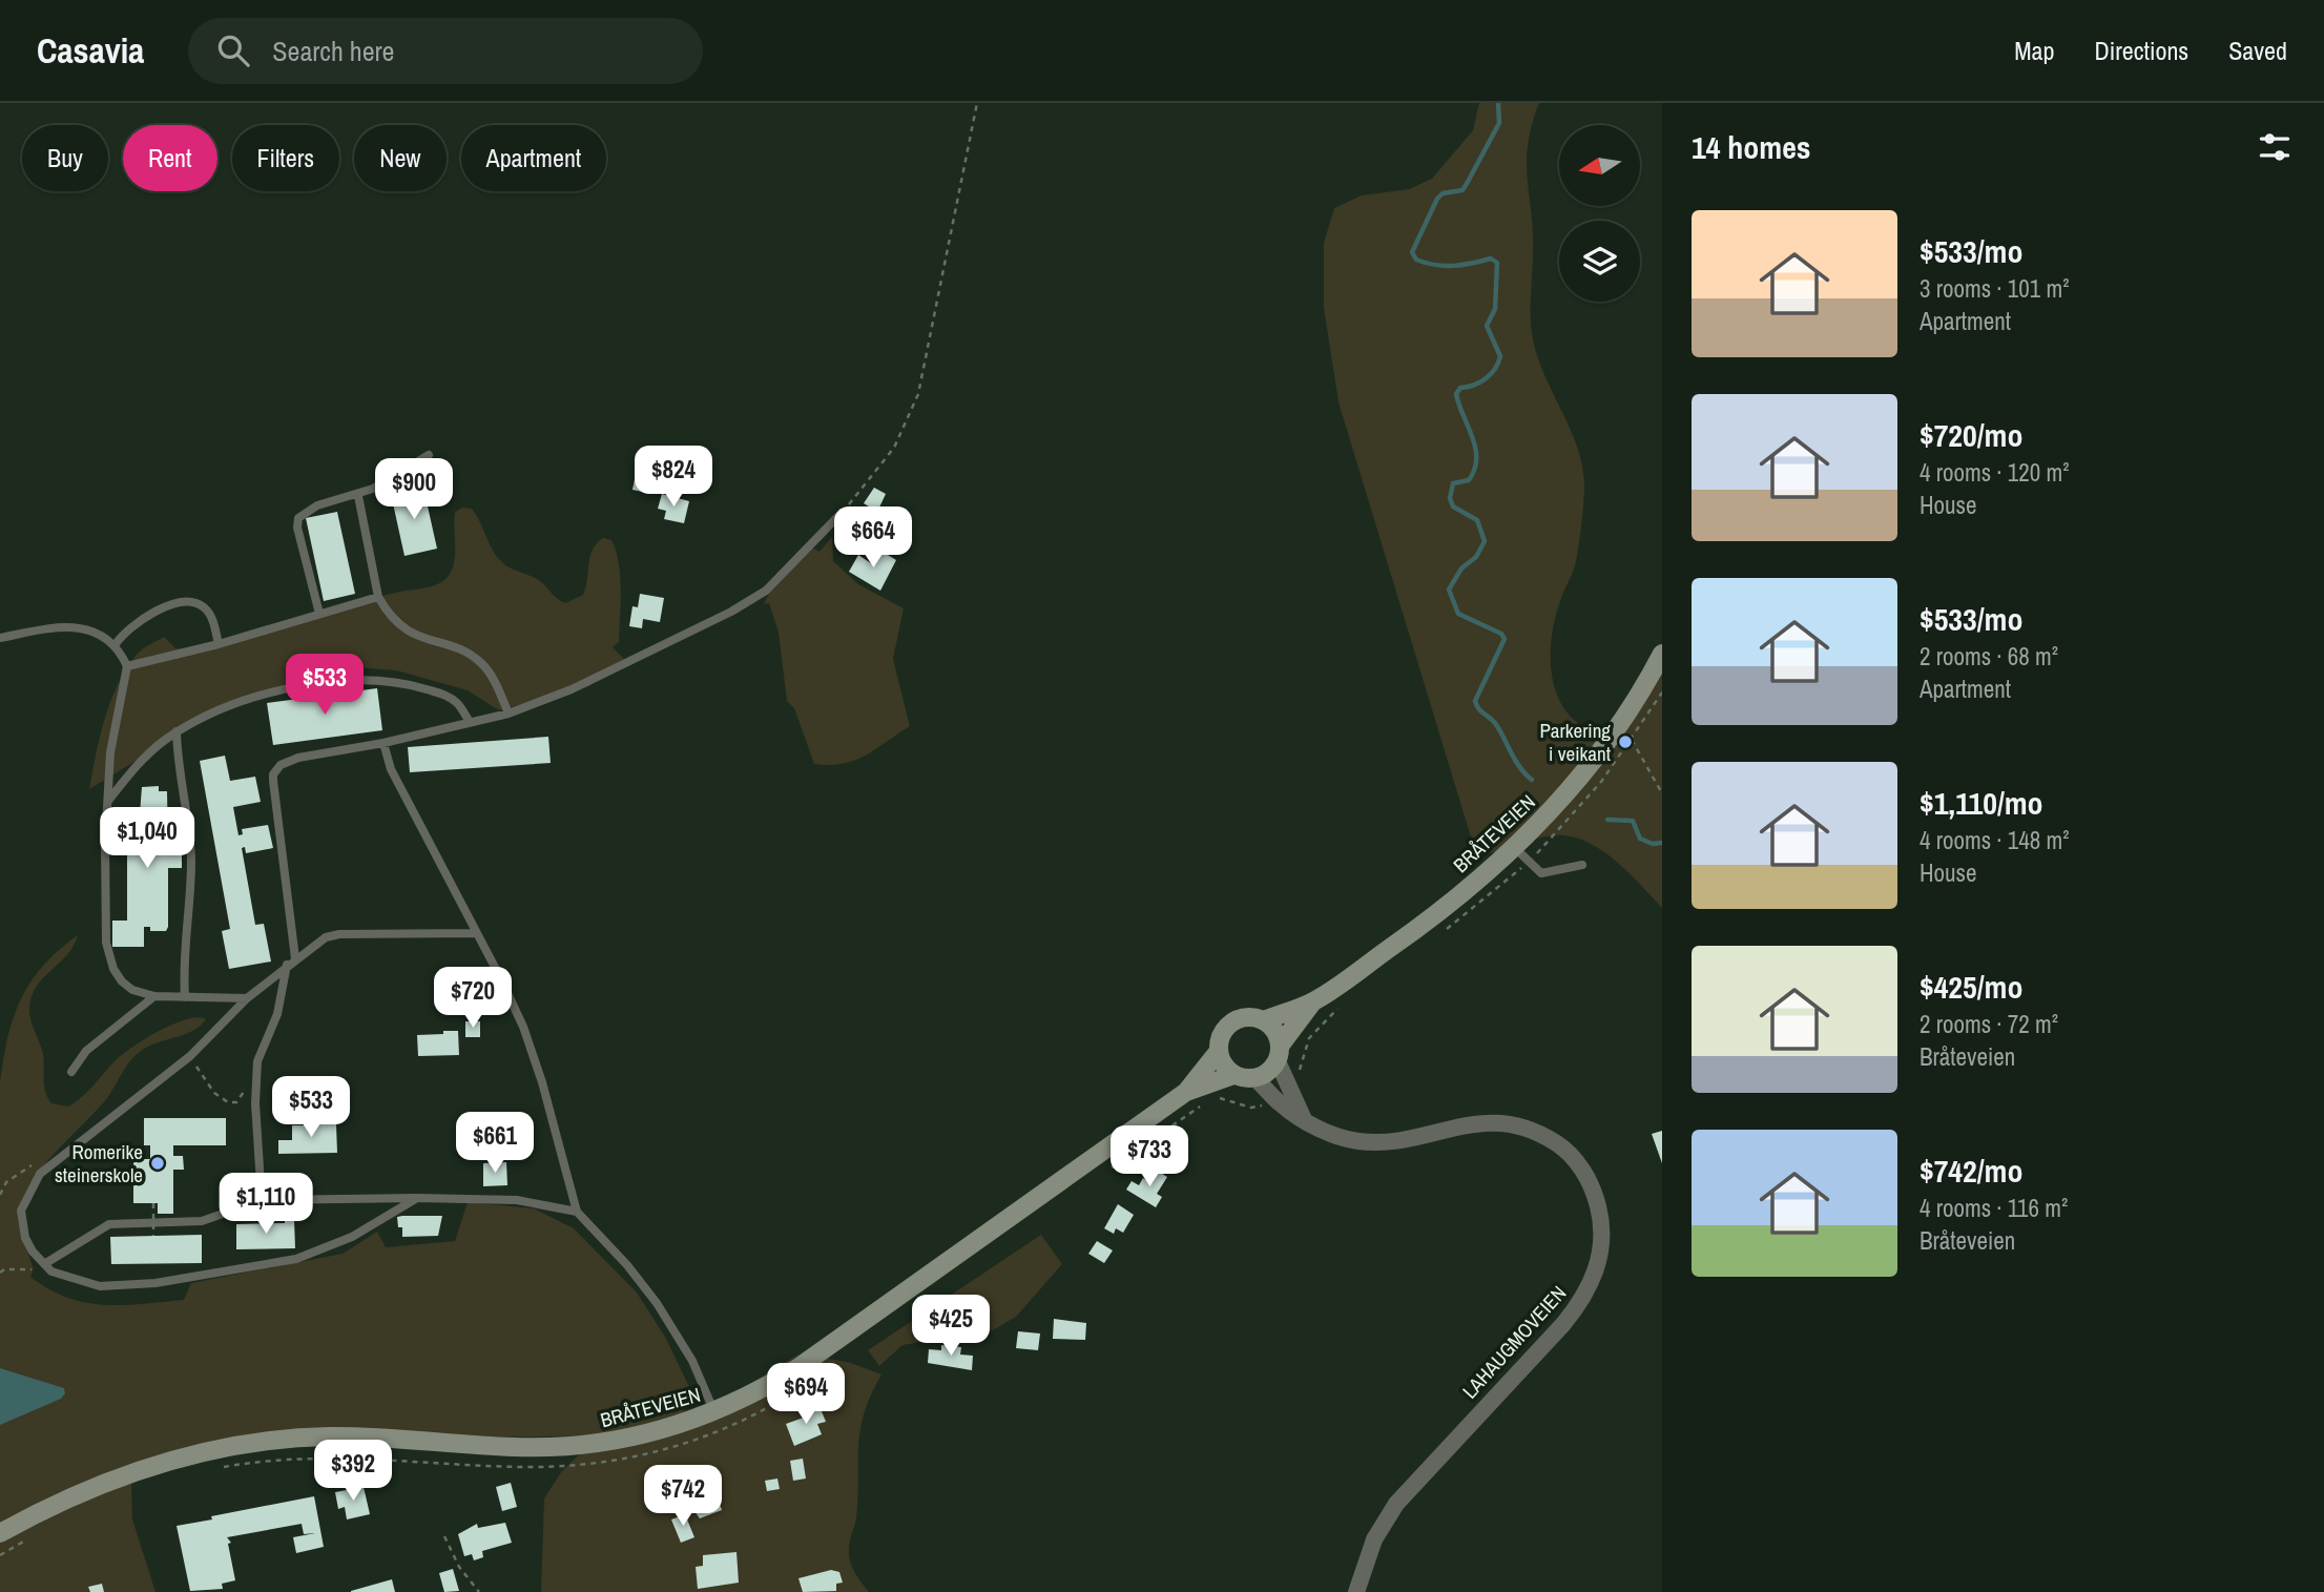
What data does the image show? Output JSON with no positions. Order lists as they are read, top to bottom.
{
  "streets": {
    "main road": ["BRÅTEVEIEN"],
    "street": ["LAHAUGMOVEIEN"]
  },
  "crossings": [
    ["BRÅTEVEIEN", "LAHAUGMOVEIEN"]
  ],
  "places": ["Parkering i veikant", "Romerike steinerskole"],
  "north": "left",
  "page": {
    "header": "Casavia",
    "search": "Search here",
    "nav": ["Map", "Directions", "Saved"],
    "heading": "14 homes",
    "chip": [
      "Buy",
      "Rent",
      "Filters",
      "New",
      "Apartment"
    ],
    "list": [
      {
        "name": "$533/mo",
        "note": "3 rooms · 101 m² · Apartment"
      },
      {
        "name": "$720/mo",
        "note": "4 rooms · 120 m² · House"
      },
      {
        "name": "$533/mo",
        "note": "2 rooms · 68 m² · Apartment"
      },
      {
        "name": "$1,110/mo",
        "note": "4 rooms · 148 m² · House"
      },
      {
        "name": "$425/mo",
        "note": "2 rooms · 72 m² · Bråteveien"
      },
      {
        "name": "$742/mo",
        "note": "4 rooms · 116 m² · Bråteveien"
      }
    ],
    "price": [
      "$824",
      "$900",
      "$664",
      "$533",
      "$1,040",
      "$720",
      "$533",
      "$661",
      "$733",
      "$1,110",
      "$425",
      "$694",
      "$392",
      "$742"
    ]
  }
}
